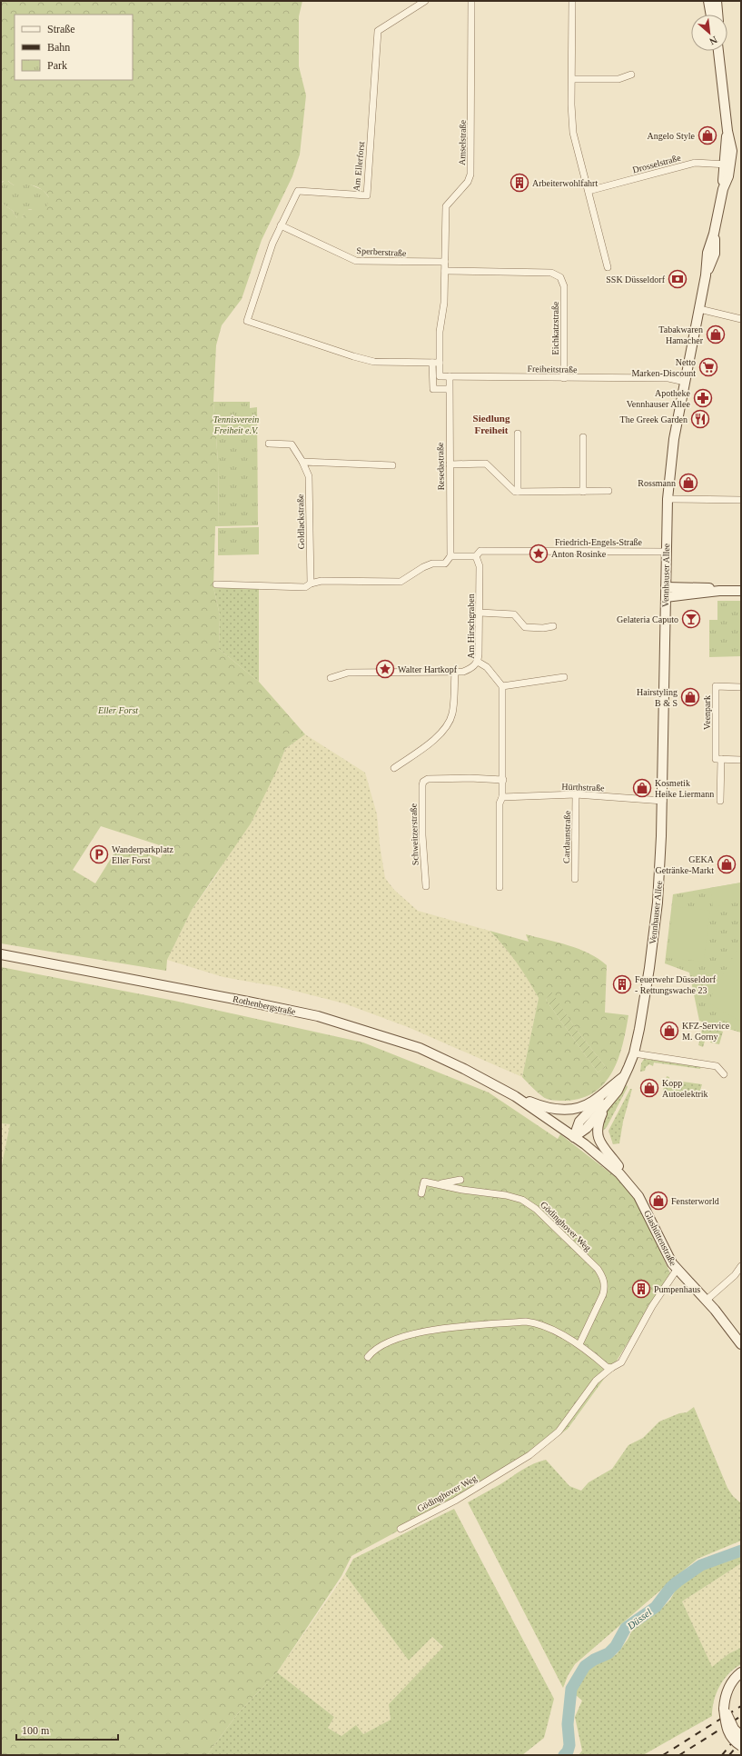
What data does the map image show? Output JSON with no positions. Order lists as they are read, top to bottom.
{
  "streets": {
    "main road": ["Vennhauser Allee", "Rothenbergstraße", "Glashüttenstraße"],
    "street": [
      "Amselstraße",
      "Drosselstraße",
      "Am Ellerforst",
      "Sperberstraße",
      "Eichkatzstraße",
      "Freiheitstraße",
      "Resedastraße",
      "Goldlackstraße",
      "Friedrich-Engels-Straße",
      "Am Hirschgraben",
      "Veenpark",
      "Hürthstraße",
      "Schweitzerstraße",
      "Cardaunstraße",
      "Gödinghover Weg"
    ]
  },
  "crossings": [
    ["Amselstraße", "Am Ellerforst"],
    ["Amselstraße", "Sperberstraße"],
    ["Amselstraße", "Eichkatzstraße"],
    ["Drosselstraße", "Vennhauser Allee"],
    ["Am Ellerforst", "Sperberstraße"],
    ["Eichkatzstraße", "Freiheitstraße"],
    ["Freiheitstraße", "Resedastraße"],
    ["Freiheitstraße", "Vennhauser Allee"],
    ["Resedastraße", "Friedrich-Engels-Straße"],
    ["Goldlackstraße", "Friedrich-Engels-Straße"],
    ["Friedrich-Engels-Straße", "Vennhauser Allee"],
    ["Friedrich-Engels-Straße", "Am Hirschgraben"],
    ["Vennhauser Allee", "Hürthstraße"],
    ["Vennhauser Allee", "Rothenbergstraße"],
    ["Vennhauser Allee", "Glashüttenstraße"],
    ["Hürthstraße", "Cardaunstraße"],
    ["Rothenbergstraße", "Glashüttenstraße"],
    ["Gödinghover Weg", "Glashüttenstraße"]
  ],
  "districts": ["Siedlung Freiheit"],
  "water": ["Düssel"],
  "parks": ["Tennisverein Freiheit e.V.", "Eller Forst"],
  "places": {
    "shop": [
      "Angelo Style",
      "Tabakwaren Hamacher",
      "Rossmann",
      "Hairstyling B & S",
      "Kosmetik Heike Liermann",
      "GEKA Getränke-Markt",
      "KFZ-Service M. Gorny",
      "Kopp Autoelektrik",
      "Fensterworld"
    ],
    "building": ["Arbeiterwohlfahrt", "Feuerwehr Düsseldorf - Rettungswache 23", "Pumpenhaus"],
    "bank": ["SSK Düsseldorf"],
    "supermarket": ["Netto Marken-Discount"],
    "pharmacy": ["Apotheke Vennhauser Allee"],
    "restaurant": ["The Greek Garden"],
    "place": ["Anton Rosinke", "Walter Hartkopf"],
    "bar": ["Gelateria Caputo"],
    "parking": ["Wanderparkplatz Eller Forst"]
  },
  "legend": ["Straße", "Bahn", "Park"],
  "scale_bar": "100 m",
  "north": "bottom right"
}
